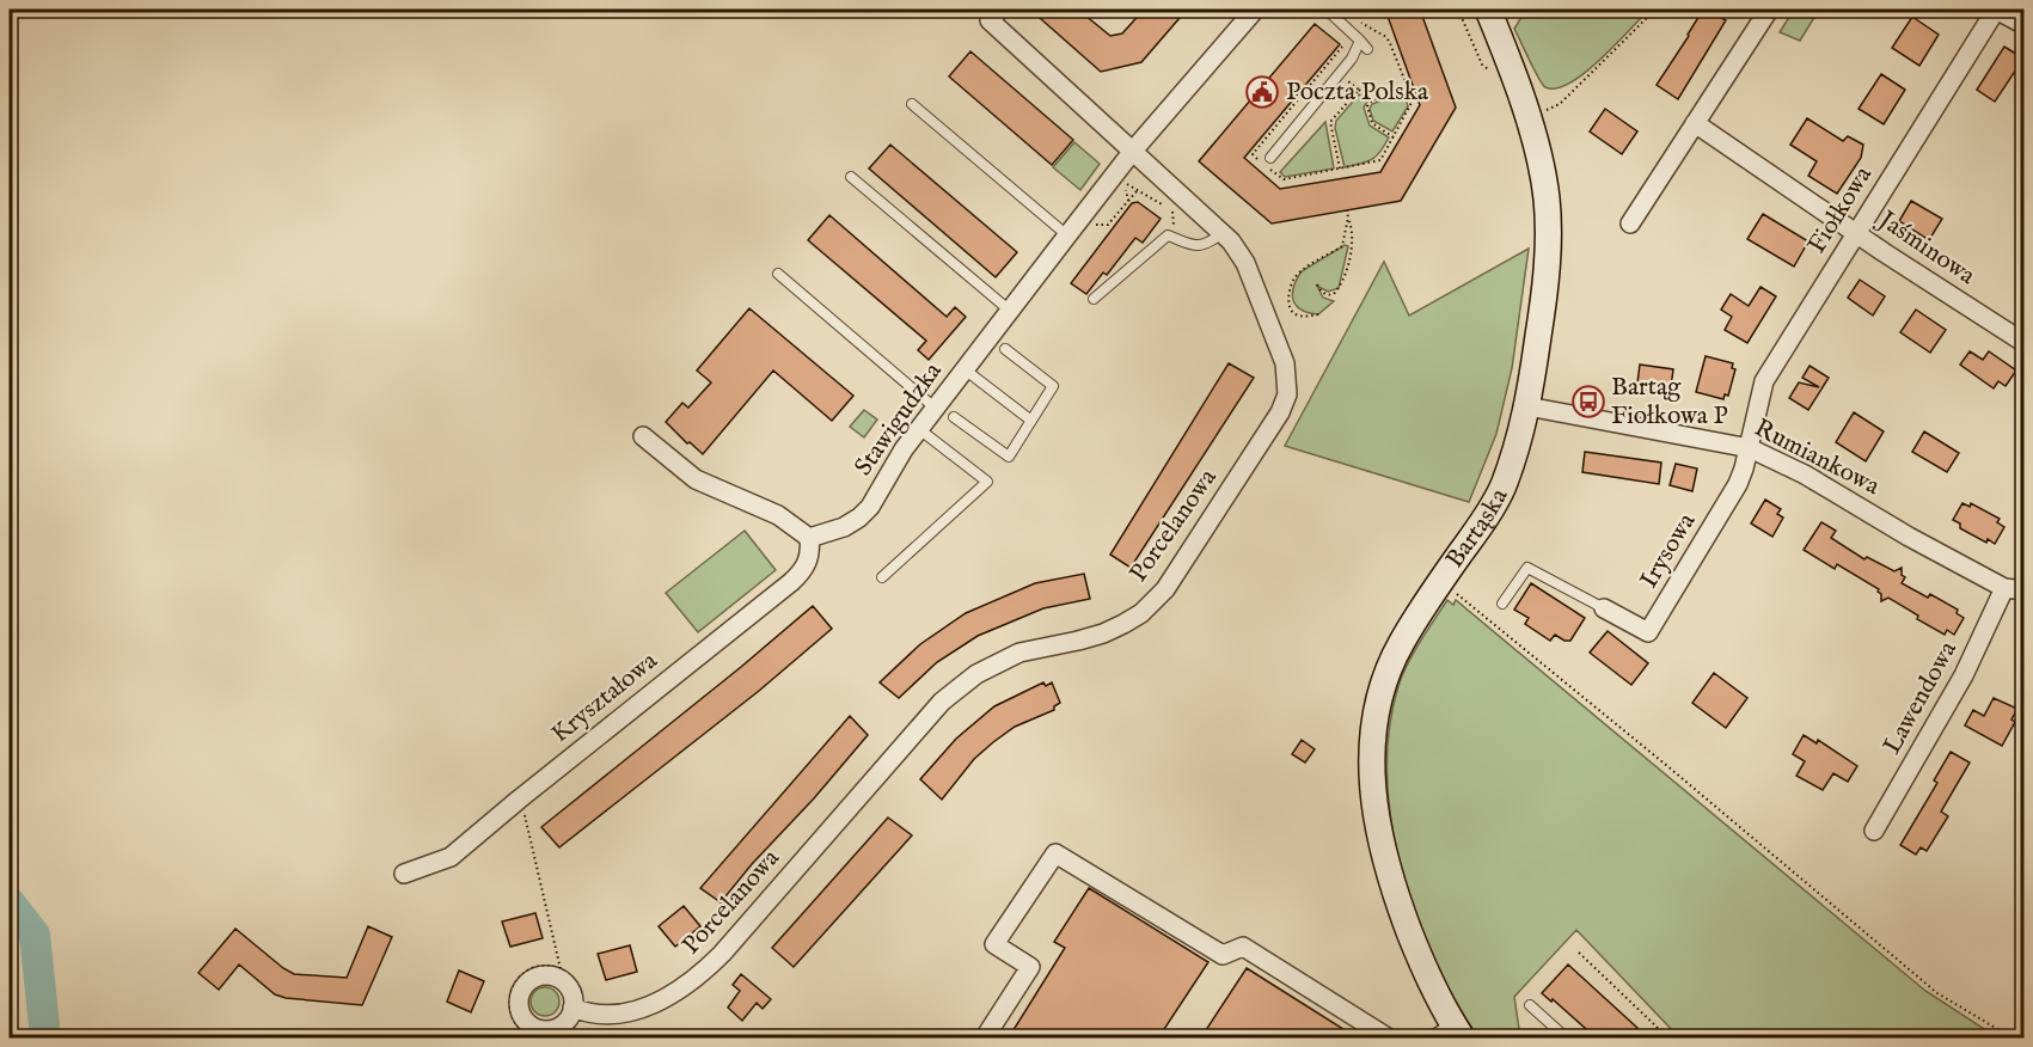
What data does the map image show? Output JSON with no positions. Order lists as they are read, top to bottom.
{
  "streets": {
    "street": [
      "Fiołkowa",
      "Jaśminowa",
      "Stawigudzka",
      "Rumiankowa",
      "Porcelanowa",
      "Bartąska",
      "Irysowa",
      "Kryształowa",
      "Lawendowa"
    ]
  },
  "crossings": [
    ["Fiołkowa", "Jaśminowa"],
    ["Fiołkowa", "Rumiankowa"],
    ["Fiołkowa", "Irysowa"],
    ["Stawigudzka", "Porcelanowa"],
    ["Stawigudzka", "Kryształowa"],
    ["Rumiankowa", "Bartąska"],
    ["Rumiankowa", "Irysowa"],
    ["Rumiankowa", "Lawendowa"]
  ],
  "places": {
    "public building": ["Poczta Polska"],
    "bus stop": ["Bartąg Fiołkowa P"]
  }
}
